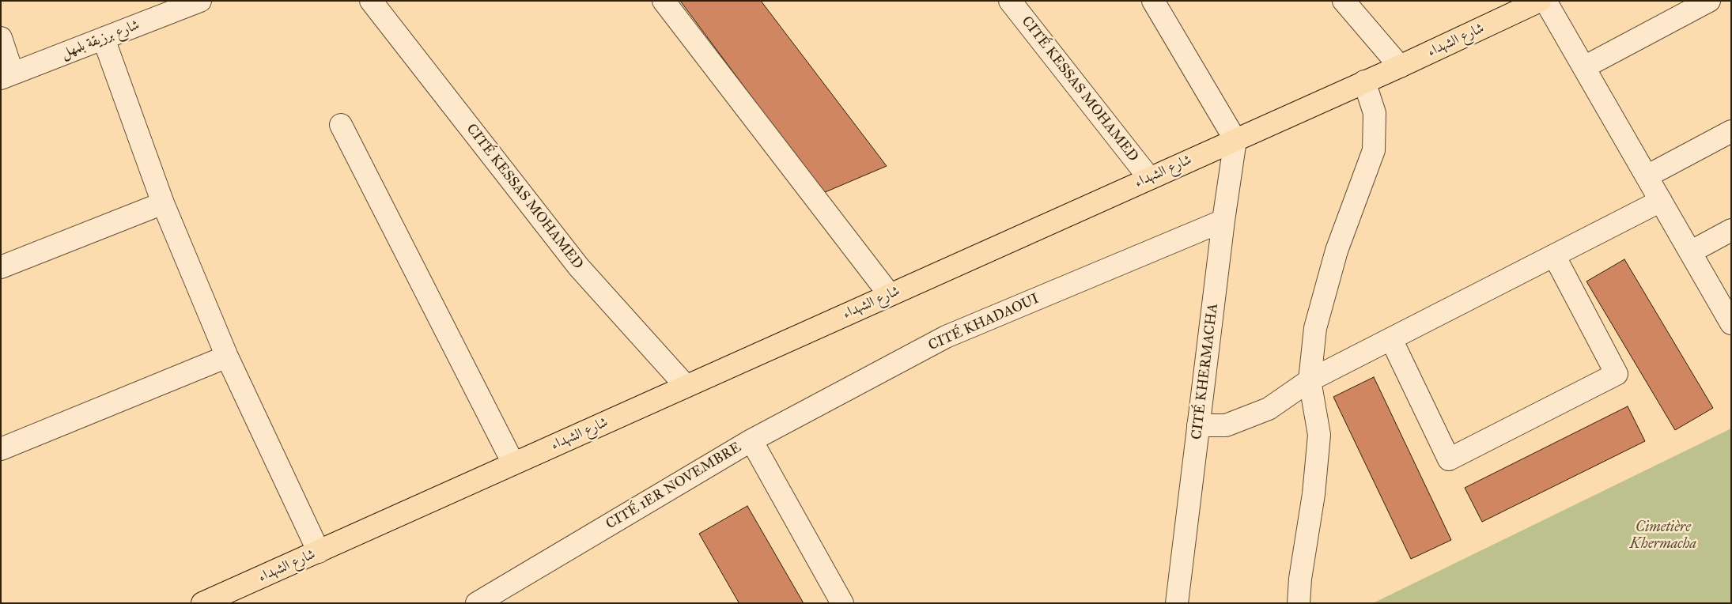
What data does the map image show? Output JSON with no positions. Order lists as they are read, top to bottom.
{
  "streets": {
    "main road": ["شارع الشهداء"],
    "street": [
      "شارع برزيقة بلمهل",
      "CITÉ KESSAS MOHAMED",
      "CITÉ KHADAOUI",
      "CITÉ KHERMACHA",
      "CITÉ 1ER NOVEMBRE"
    ]
  },
  "crossings": [
    ["شارع الشهداء", "CITÉ KESSAS MOHAMED"],
    ["شارع الشهداء", "CITÉ KHERMACHA"],
    ["CITÉ KHADAOUI", "CITÉ KHERMACHA"],
    ["CITÉ KHADAOUI", "CITÉ 1ER NOVEMBRE"]
  ],
  "parks": ["Cimetière Khermacha"]
}
